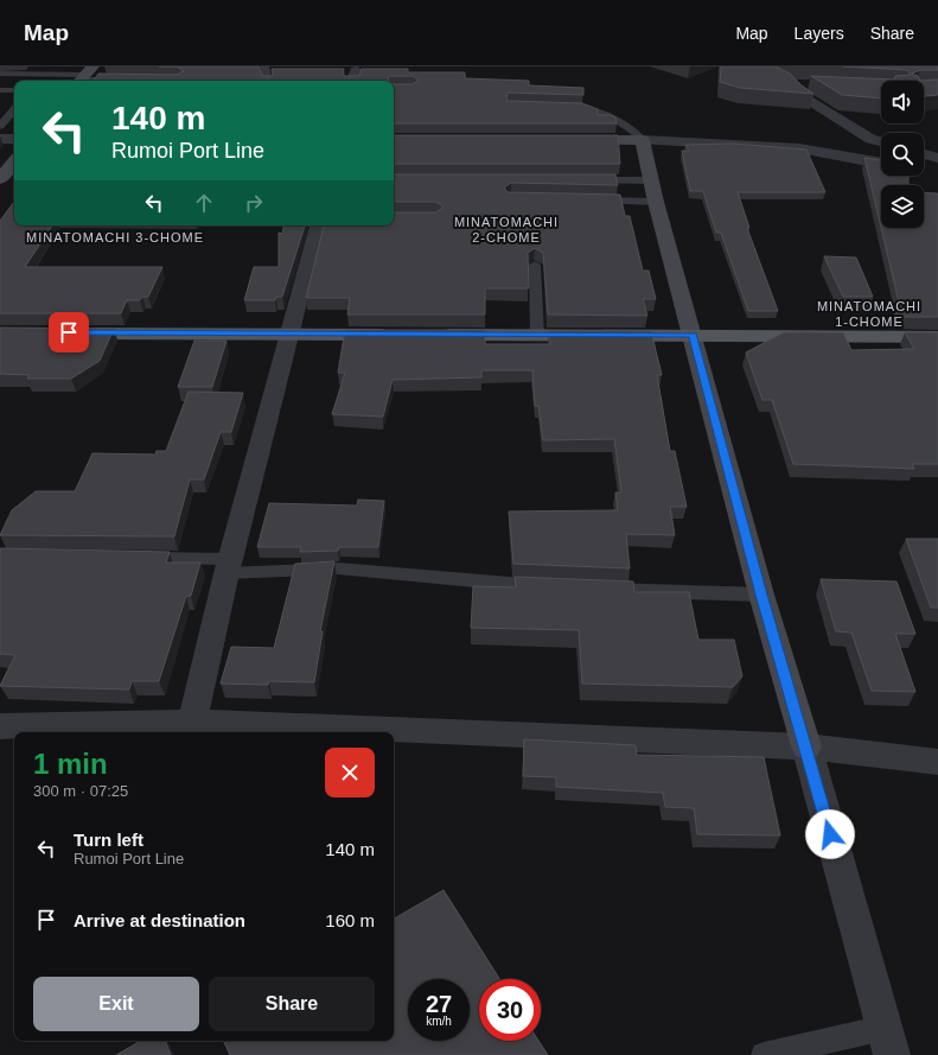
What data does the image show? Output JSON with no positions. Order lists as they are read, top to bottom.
{
  "districts": ["MINATOMACHI 2-CHOME", "MINATOMACHI 3-CHOME", "MINATOMACHI 1-CHOME"],
  "page": {
    "header": "Map",
    "nav": ["Map", "Layers", "Share"],
    "turn": ["140 m", "Rumoi Port Line"],
    "heading": ["1 min", "300 m · 07:25"],
    "list": [
      {
        "name": "Turn left",
        "note": "Rumoi Port Line",
        "value": "140 m"
      },
      {
        "name": "Arrive at destination",
        "value": "160 m"
      }
    ],
    "buttons": ["Exit", "Share"],
    "speed": "27 km/h",
    "limit": "30"
  }
}
